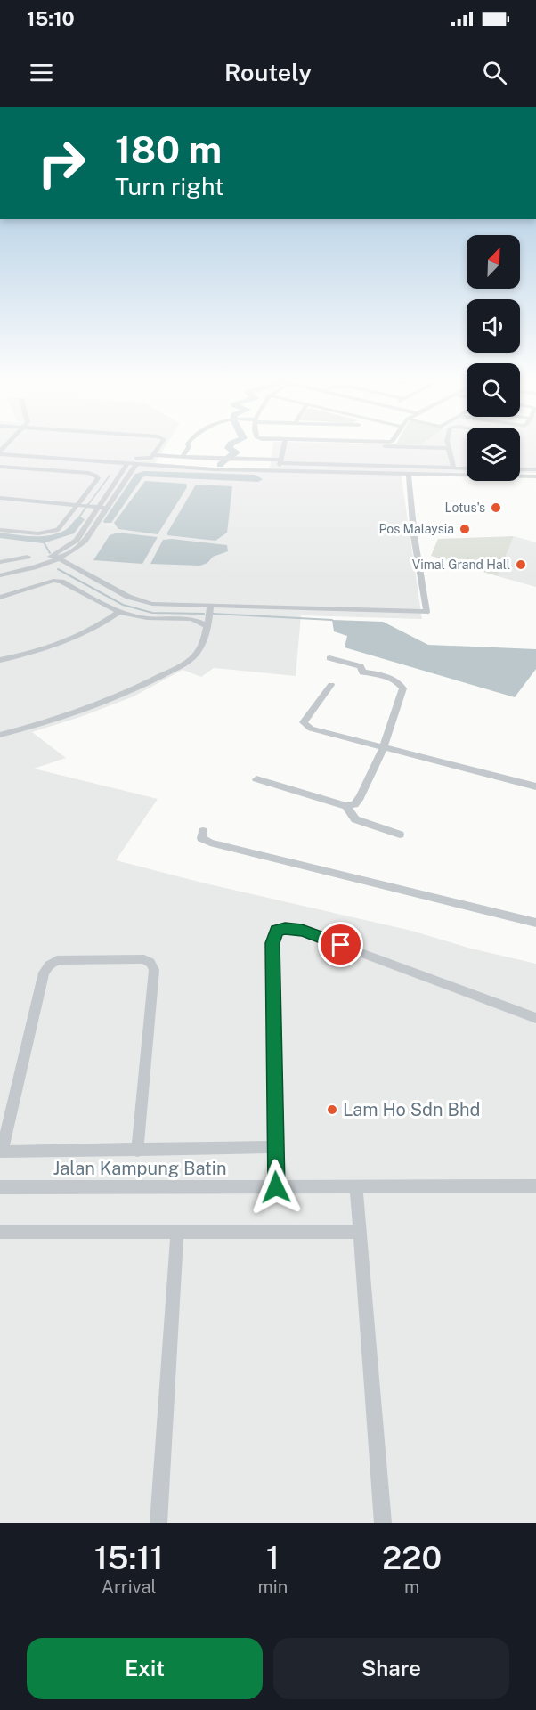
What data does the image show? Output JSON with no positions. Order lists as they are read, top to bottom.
{
  "streets": {
    "street": ["Jalan Kampung Batin"]
  },
  "places": [
    "Lotus's",
    "Pos Malaysia",
    "Vimal Grand Hall",
    "Lam Ho Sdn Bhd"
  ],
  "north": "top right",
  "page": {
    "status": "15:10",
    "header": "Routely",
    "turn": ["180 m", "Turn right"],
    "eta": [
      "15:11",
      "Arrival",
      "1",
      "min",
      "220",
      "m"
    ],
    "buttons": ["Exit", "Share"]
  }
}
